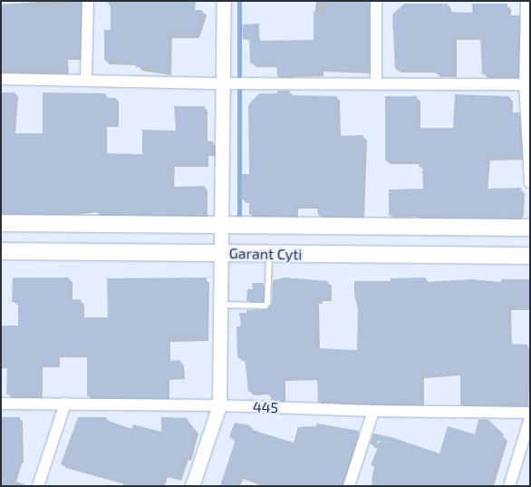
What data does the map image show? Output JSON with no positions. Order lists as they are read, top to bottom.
{
  "streets": {
    "main road": ["Garant Cyti"],
    "street": ["445"]
  }
}
